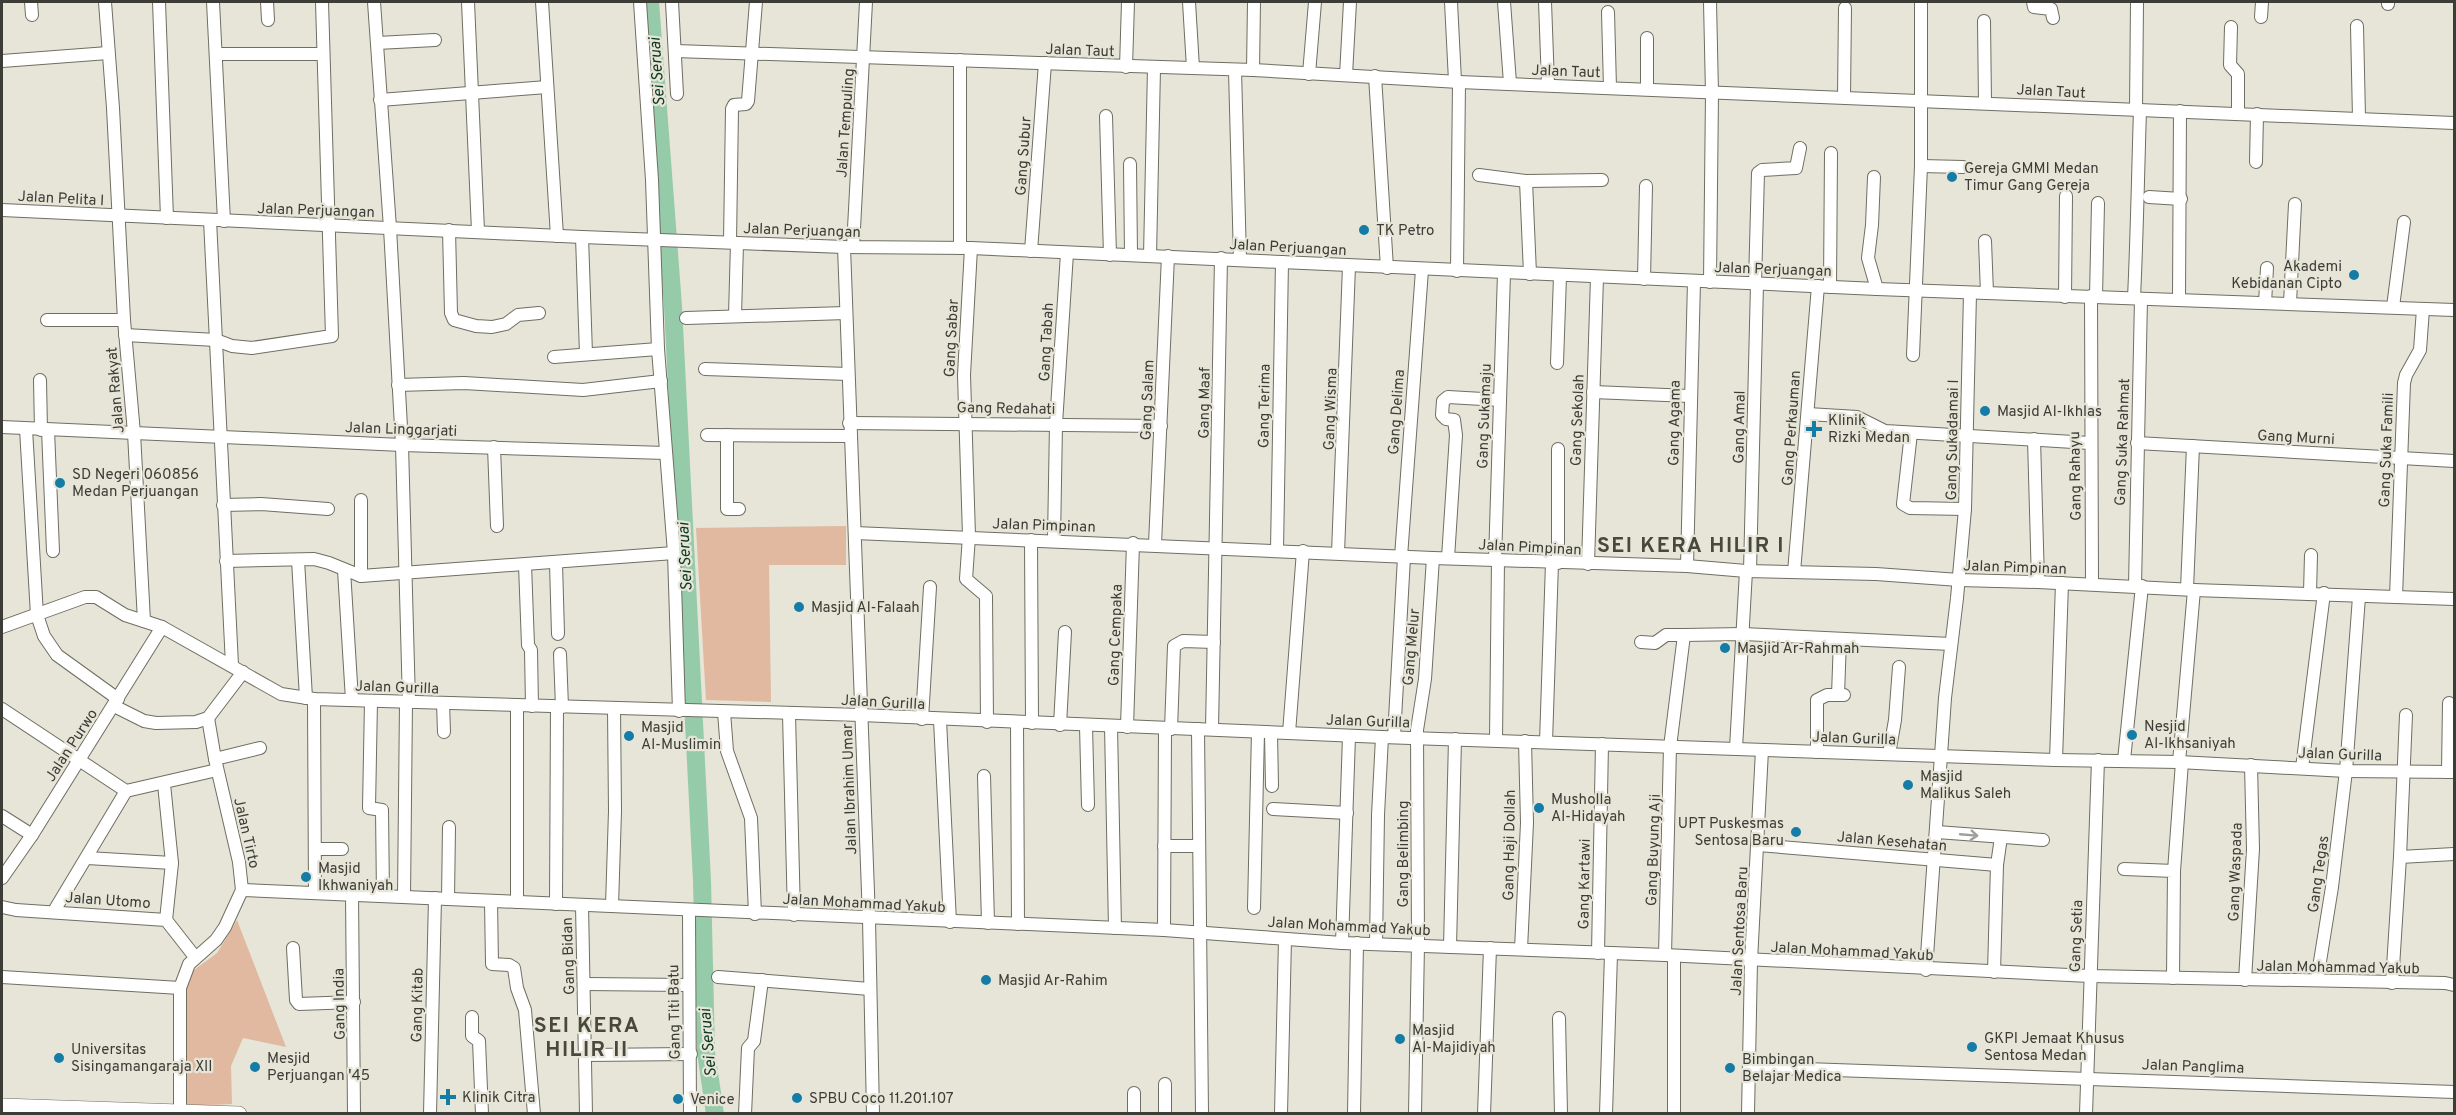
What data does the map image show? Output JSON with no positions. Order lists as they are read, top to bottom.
{
  "streets": {
    "street": [
      "Jalan Taut",
      "Jalan Tempuling",
      "Gang Subur",
      "Jalan Pelita I",
      "Jalan Perjuangan",
      "Gang Sabar",
      "Gang Tabah",
      "Jalan Rakyat",
      "Gang Salam",
      "Gang Maaf",
      "Gang Terima",
      "Gang Redahati",
      "Gang Wisma",
      "Gang Delima",
      "Gang Sukamaju",
      "Gang Sekolah",
      "Gang Agama",
      "Gang Amal",
      "Gang Perkauman",
      "Jalan Linggarjati",
      "Gang Murni",
      "Gang Sukadamai I",
      "Gang Suka Rahmat",
      "Gang Suka Famili",
      "Gang Rahayu",
      "Jalan Pimpinan",
      "Gang Cempaka",
      "Gang Melur",
      "Jalan Gurilla",
      "Jalan Purwo",
      "Jalan Ibrahim Umar",
      "Jalan Tirto",
      "Jalan Kesehatan",
      "Gang Haji Dollah",
      "Gang Buyung Aji",
      "Gang Belimbing",
      "Gang Waspada",
      "Gang Tegas",
      "Gang Kartawi",
      "Jalan Utomo",
      "Jalan Mohammad Yakub",
      "Jalan Sentosa Baru",
      "Gang Setia",
      "Gang Bidan",
      "Gang India",
      "Gang Kitab",
      "Gang Titi Batu",
      "Jalan Panglima"
    ]
  },
  "crossings": [
    ["Jalan Taut", "Jalan Tempuling"],
    ["Jalan Taut", "Gang Subur"],
    ["Jalan Taut", "Gang Sabar"],
    ["Jalan Taut", "Gang Suka Rahmat"],
    ["Jalan Tempuling", "Jalan Perjuangan"],
    ["Jalan Tempuling", "Jalan Ibrahim Umar"],
    ["Gang Subur", "Jalan Perjuangan"],
    ["Jalan Pelita I", "Jalan Perjuangan"],
    ["Jalan Pelita I", "Jalan Rakyat"],
    ["Jalan Perjuangan", "Gang Sabar"],
    ["Jalan Perjuangan", "Gang Tabah"],
    ["Jalan Perjuangan", "Jalan Rakyat"],
    ["Jalan Perjuangan", "Gang Salam"],
    ["Jalan Perjuangan", "Gang Maaf"],
    ["Jalan Perjuangan", "Gang Terima"],
    ["Jalan Perjuangan", "Gang Wisma"],
    ["Jalan Perjuangan", "Gang Delima"],
    ["Jalan Perjuangan", "Gang Sukamaju"],
    ["Jalan Perjuangan", "Gang Sekolah"],
    ["Jalan Perjuangan", "Gang Agama"],
    ["Jalan Perjuangan", "Gang Amal"],
    ["Jalan Perjuangan", "Gang Perkauman"],
    ["Jalan Perjuangan", "Gang Sukadamai I"],
    ["Jalan Perjuangan", "Gang Suka Rahmat"],
    ["Jalan Perjuangan", "Gang Suka Famili"],
    ["Jalan Perjuangan", "Gang Rahayu"],
    ["Jalan Perjuangan", "Jalan Ibrahim Umar"],
    ["Gang Sabar", "Gang Redahati"],
    ["Gang Sabar", "Jalan Pimpinan"],
    ["Gang Sabar", "Jalan Gurilla"],
    ["Gang Tabah", "Gang Redahati"],
    ["Gang Tabah", "Jalan Pimpinan"],
    ["Jalan Rakyat", "Jalan Linggarjati"],
    ["Gang Salam", "Gang Redahati"],
    ["Gang Salam", "Jalan Pimpinan"],
    ["Gang Maaf", "Jalan Pimpinan"],
    ["Gang Maaf", "Jalan Gurilla"],
    ["Gang Terima", "Jalan Pimpinan"],
    ["Gang Redahati", "Jalan Ibrahim Umar"],
    ["Gang Wisma", "Jalan Pimpinan"],
    ["Gang Delima", "Jalan Pimpinan"],
    ["Gang Delima", "Jalan Gurilla"],
    ["Gang Delima", "Jalan Mohammad Yakub"],
    ["Gang Sukamaju", "Jalan Pimpinan"],
    ["Gang Sukamaju", "Jalan Gurilla"],
    ["Gang Sekolah", "Jalan Pimpinan"],
    ["Gang Agama", "Jalan Pimpinan"],
    ["Gang Amal", "Jalan Pimpinan"],
    ["Gang Amal", "Jalan Gurilla"],
    ["Gang Perkauman", "Jalan Pimpinan"],
    ["Gang Murni", "Gang Suka Rahmat"],
    ["Gang Murni", "Gang Suka Famili"],
    ["Gang Sukadamai I", "Jalan Pimpinan"],
    ["Gang Sukadamai I", "Jalan Gurilla"],
    ["Gang Sukadamai I", "Jalan Kesehatan"],
    ["Gang Sukadamai I", "Jalan Mohammad Yakub"],
    ["Gang Suka Rahmat", "Jalan Pimpinan"],
    ["Gang Suka Rahmat", "Jalan Gurilla"],
    ["Gang Suka Famili", "Jalan Pimpinan"],
    ["Gang Rahayu", "Jalan Pimpinan"],
    ["Jalan Pimpinan", "Gang Cempaka"],
    ["Jalan Pimpinan", "Gang Melur"],
    ["Jalan Pimpinan", "Jalan Ibrahim Umar"],
    ["Jalan Pimpinan", "Gang Tegas"],
    ["Gang Cempaka", "Jalan Gurilla"],
    ["Gang Melur", "Jalan Gurilla"],
    ["Gang Melur", "Gang Belimbing"],
    ["Jalan Gurilla", "Jalan Ibrahim Umar"],
    ["Jalan Gurilla", "Gang Haji Dollah"],
    ["Jalan Gurilla", "Gang Buyung Aji"],
    ["Jalan Gurilla", "Gang Belimbing"],
    ["Jalan Gurilla", "Gang Waspada"],
    ["Jalan Gurilla", "Gang Tegas"],
    ["Jalan Gurilla", "Gang Kartawi"],
    ["Jalan Gurilla", "Jalan Sentosa Baru"],
    ["Jalan Gurilla", "Gang Setia"],
    ["Jalan Ibrahim Umar", "Jalan Mohammad Yakub"],
    ["Jalan Tirto", "Jalan Utomo"],
    ["Jalan Tirto", "Jalan Mohammad Yakub"],
    ["Jalan Kesehatan", "Jalan Sentosa Baru"],
    ["Gang Haji Dollah", "Jalan Mohammad Yakub"],
    ["Gang Buyung Aji", "Jalan Mohammad Yakub"],
    ["Gang Belimbing", "Jalan Mohammad Yakub"],
    ["Gang Waspada", "Jalan Mohammad Yakub"],
    ["Gang Tegas", "Jalan Mohammad Yakub"],
    ["Gang Kartawi", "Jalan Mohammad Yakub"],
    ["Jalan Mohammad Yakub", "Jalan Sentosa Baru"],
    ["Jalan Mohammad Yakub", "Gang Setia"],
    ["Jalan Mohammad Yakub", "Gang Bidan"],
    ["Jalan Mohammad Yakub", "Gang India"],
    ["Jalan Mohammad Yakub", "Gang Kitab"],
    ["Jalan Mohammad Yakub", "Gang Titi Batu"],
    ["Jalan Sentosa Baru", "Jalan Panglima"],
    ["Gang Setia", "Jalan Panglima"]
  ],
  "districts": ["SEI KERA HILIR I", "SEI KERA HILIR II"],
  "water": ["Sei Seruai"],
  "places": {
    "other": [
      "Gereja GMMI Medan Timur Gang Gereja",
      "TK Petro",
      "Akademi Kebidanan Cipto",
      "Masjid Al-Ikhlas",
      "SD Negeri 060856 Medan Perjuangan",
      "Masjid Al-Falaah",
      "Masjid Ar-Rahmah",
      "Nesjid Al-Ikhsaniyah",
      "Masjid Al-Muslimin",
      "Masjid Malikus Saleh",
      "Musholla Al-Hidayah",
      "UPT Puskesmas Sentosa Baru",
      "Masjid Ikhwaniyah",
      "Masjid Ar-Rahim",
      "Masjid Al-Majidiyah",
      "GKPI Jemaat Khusus Sentosa Medan",
      "Universitas Sisingamangaraja XII",
      "Mesjid Perjuangan '45",
      "Bimbingan Belajar Medica",
      "SPBU Coco 11.201.107",
      "Venice"
    ],
    "health": ["Klinik Rizki Medan", "Klinik Citra"]
  }
}
